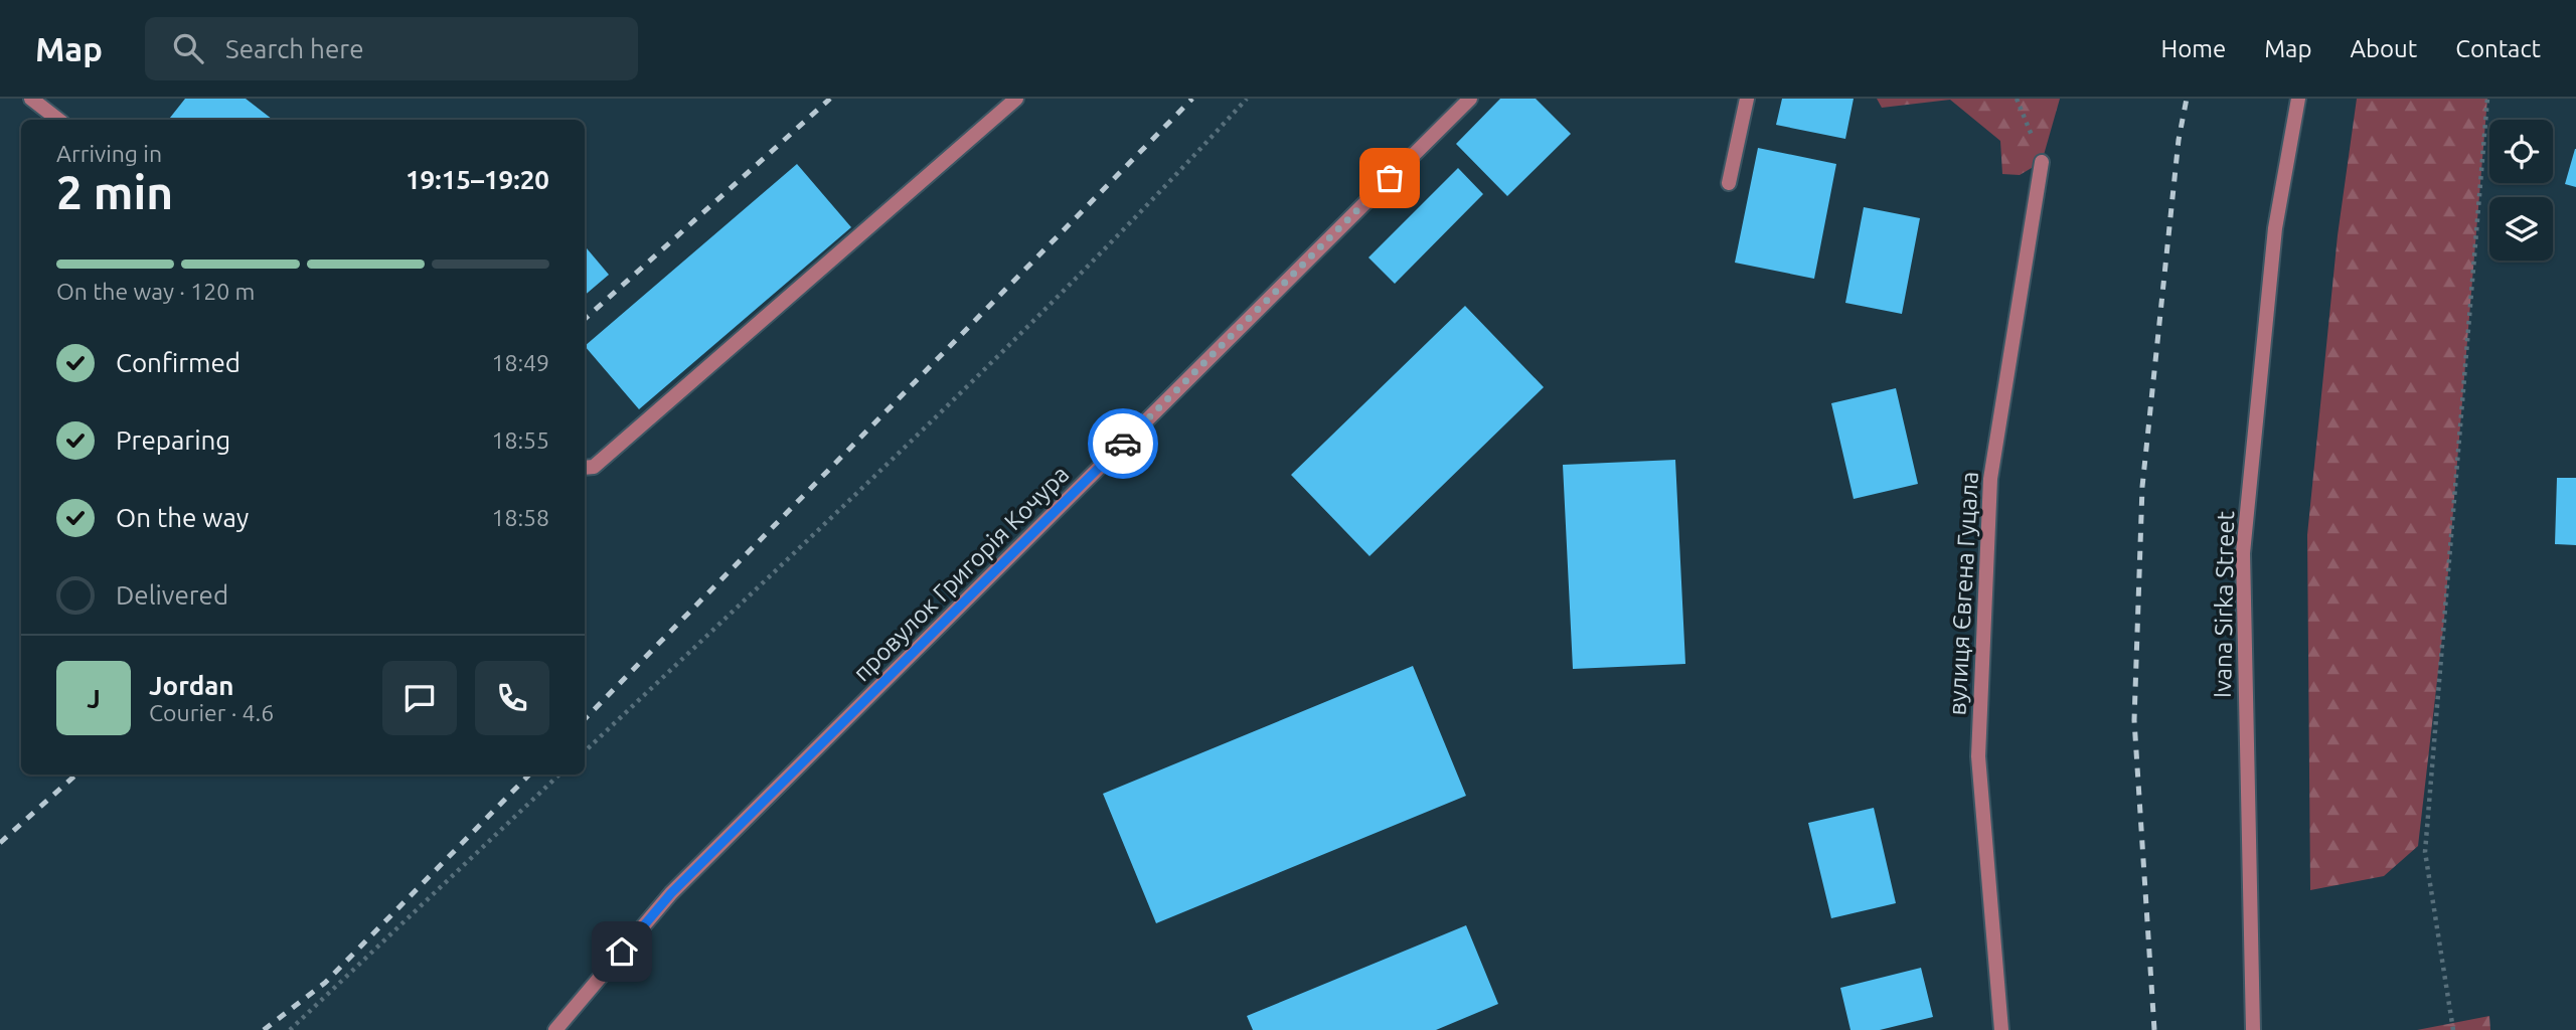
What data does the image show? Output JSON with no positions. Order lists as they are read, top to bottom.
{
  "streets": {
    "street": ["провулок Григорія Кочура", "вулиця Євгена Гуцала", "Ivana Sirka Street"]
  },
  "page": {
    "header": "Map",
    "search": "Search here",
    "nav": [
      "Home",
      "Map",
      "About",
      "Contact"
    ],
    "heading": ["2 min", "Arriving in", "19:15–19:20"],
    "panel": ["Jordan", "Courier · 4.6"],
    "bar": "On the way · 120 m",
    "list": [
      ["Confirmed", "18:49"],
      ["Preparing", "18:55"],
      ["On the way", "18:58"],
      "Delivered"
    ],
    "round": "J"
  }
}
